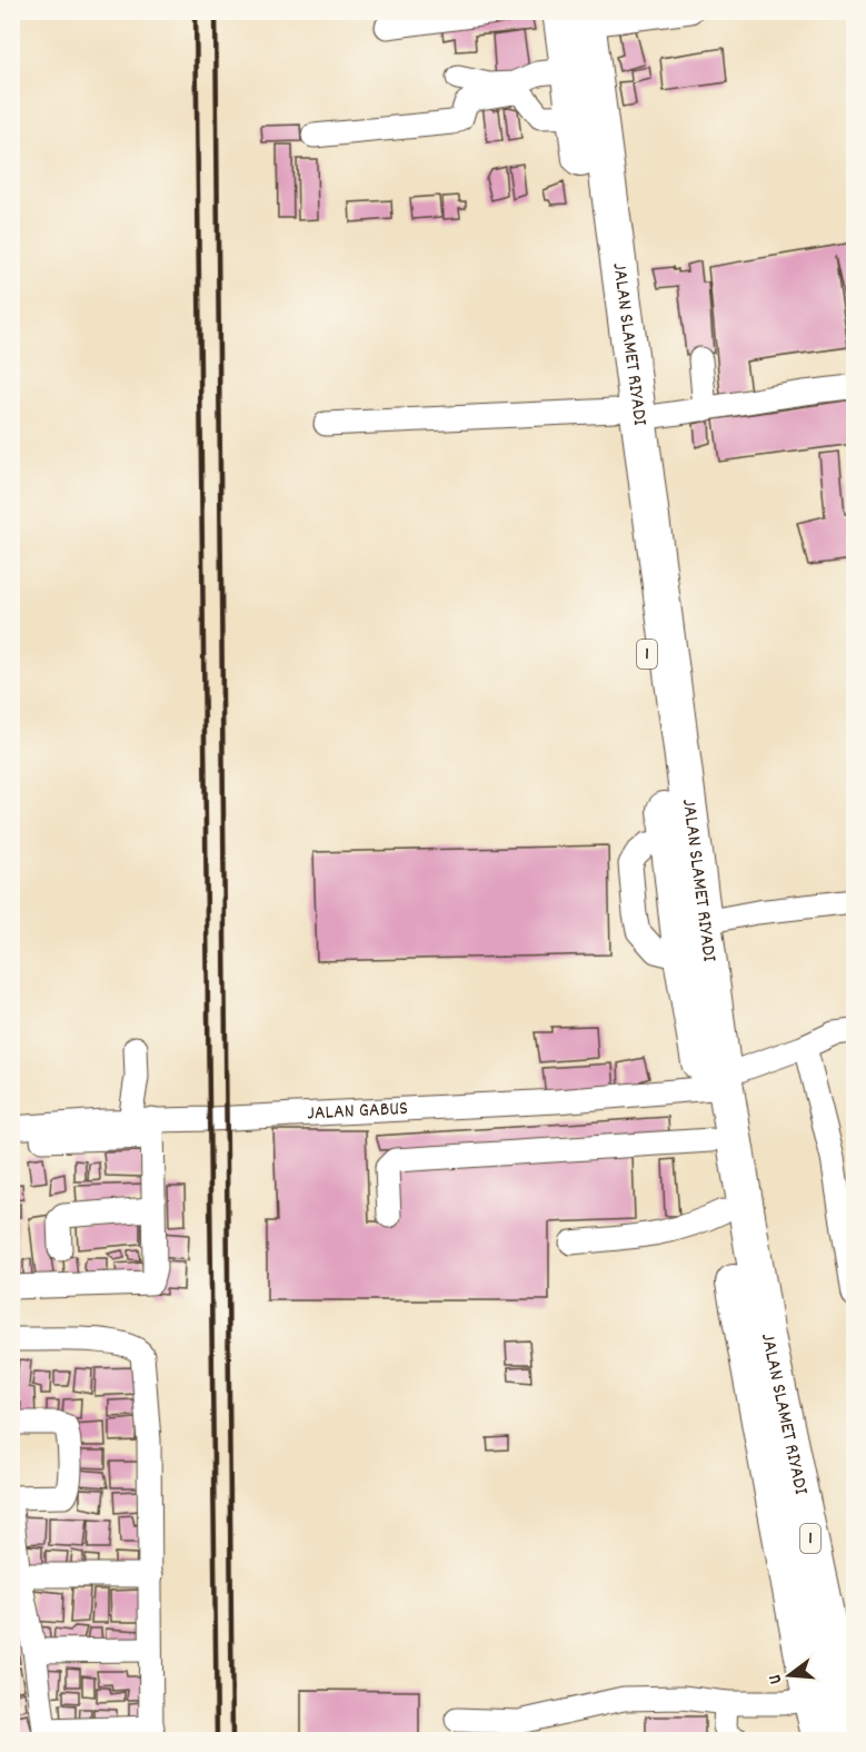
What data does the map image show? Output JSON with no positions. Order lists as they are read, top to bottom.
{
  "streets": {
    "highway": ["JALAN SLAMET RIYADI", "1"],
    "street": ["JALAN GABUS"]
  },
  "crossings": [
    ["JALAN SLAMET RIYADI", "JALAN GABUS"]
  ],
  "north": "left"
}
